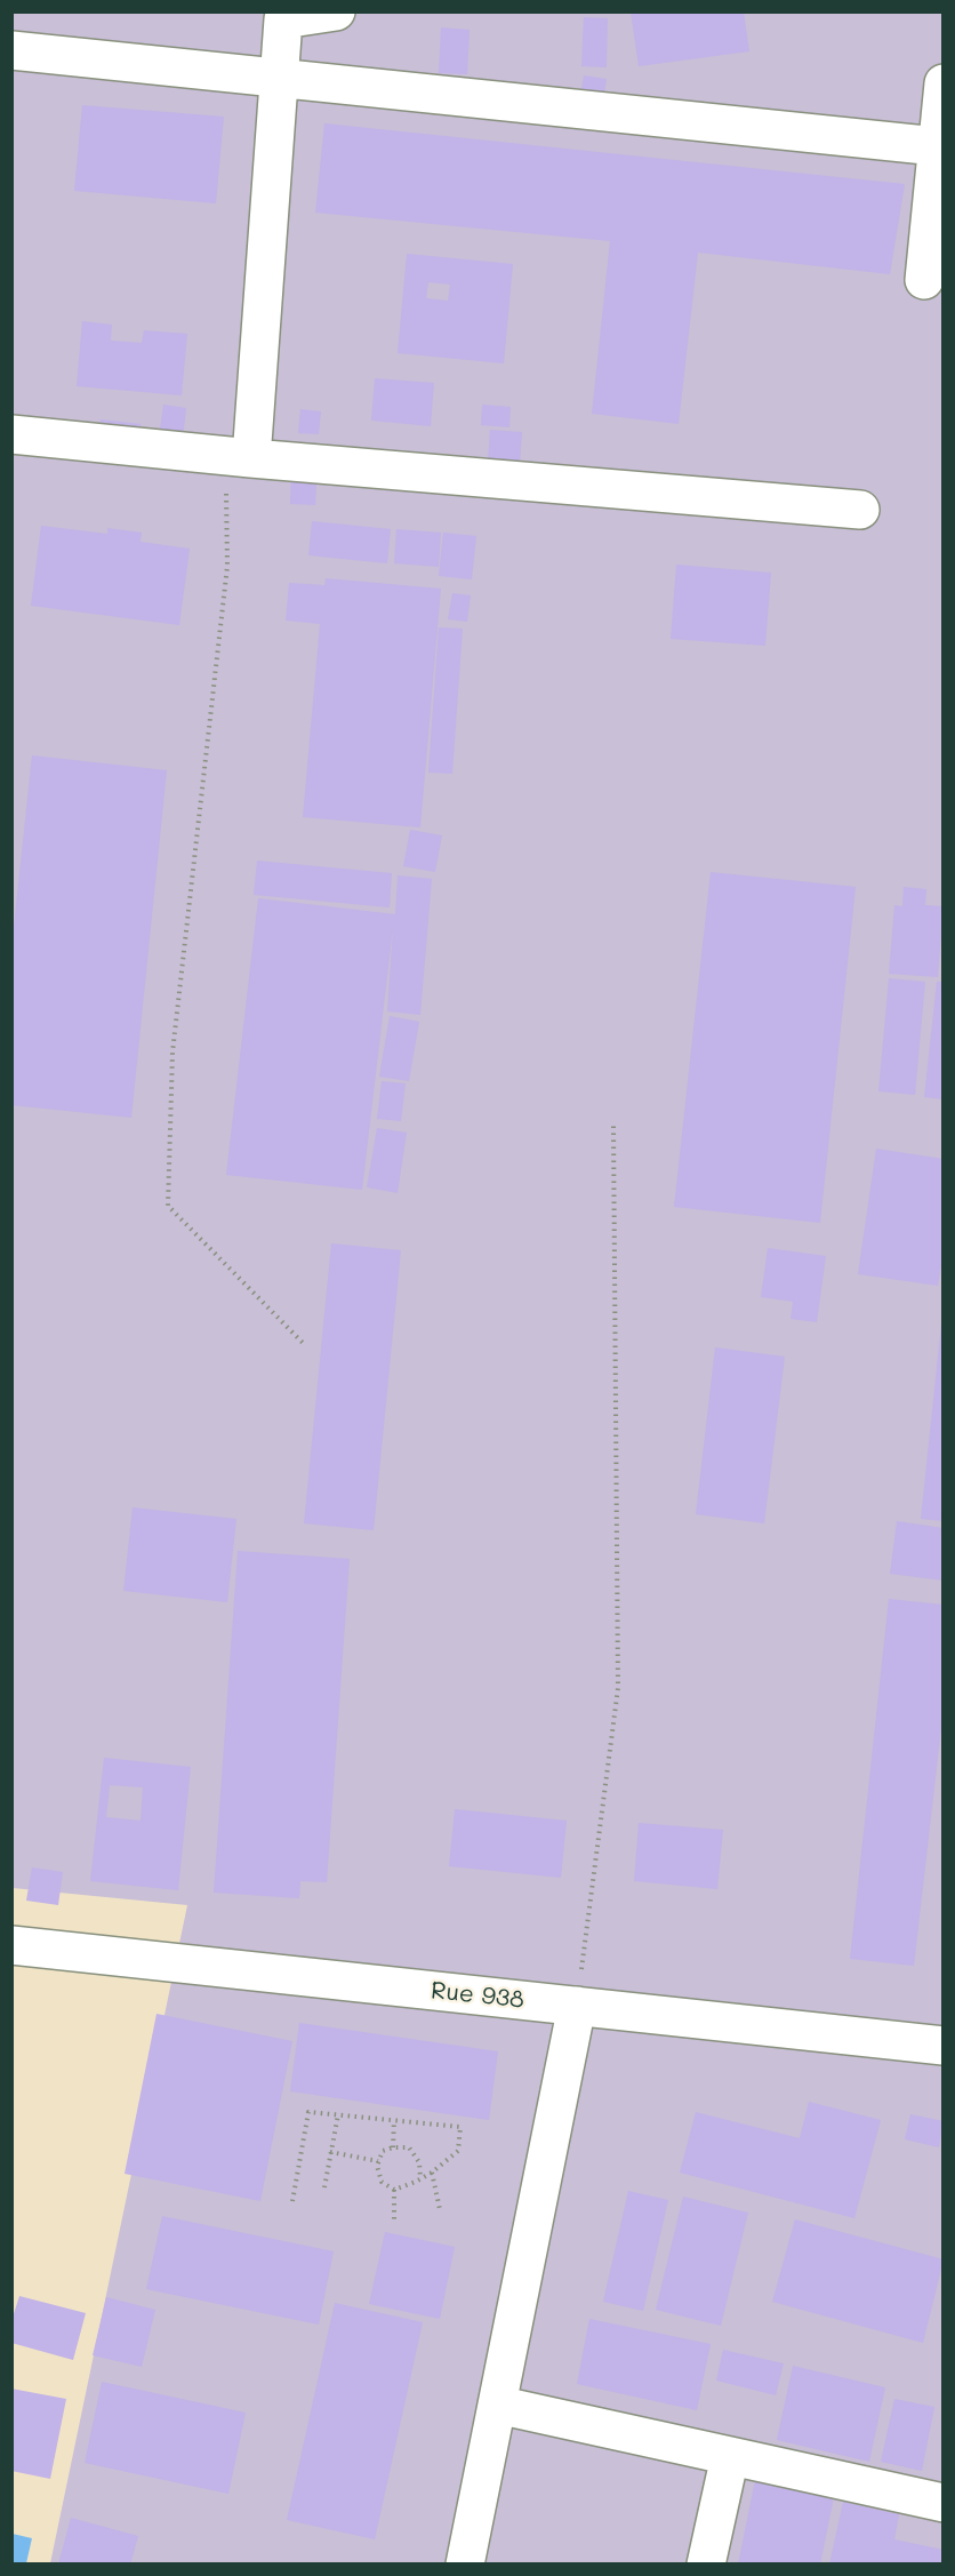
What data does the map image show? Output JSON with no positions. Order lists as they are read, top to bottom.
{
  "streets": {
    "street": ["Rue 938"]
  }
}
